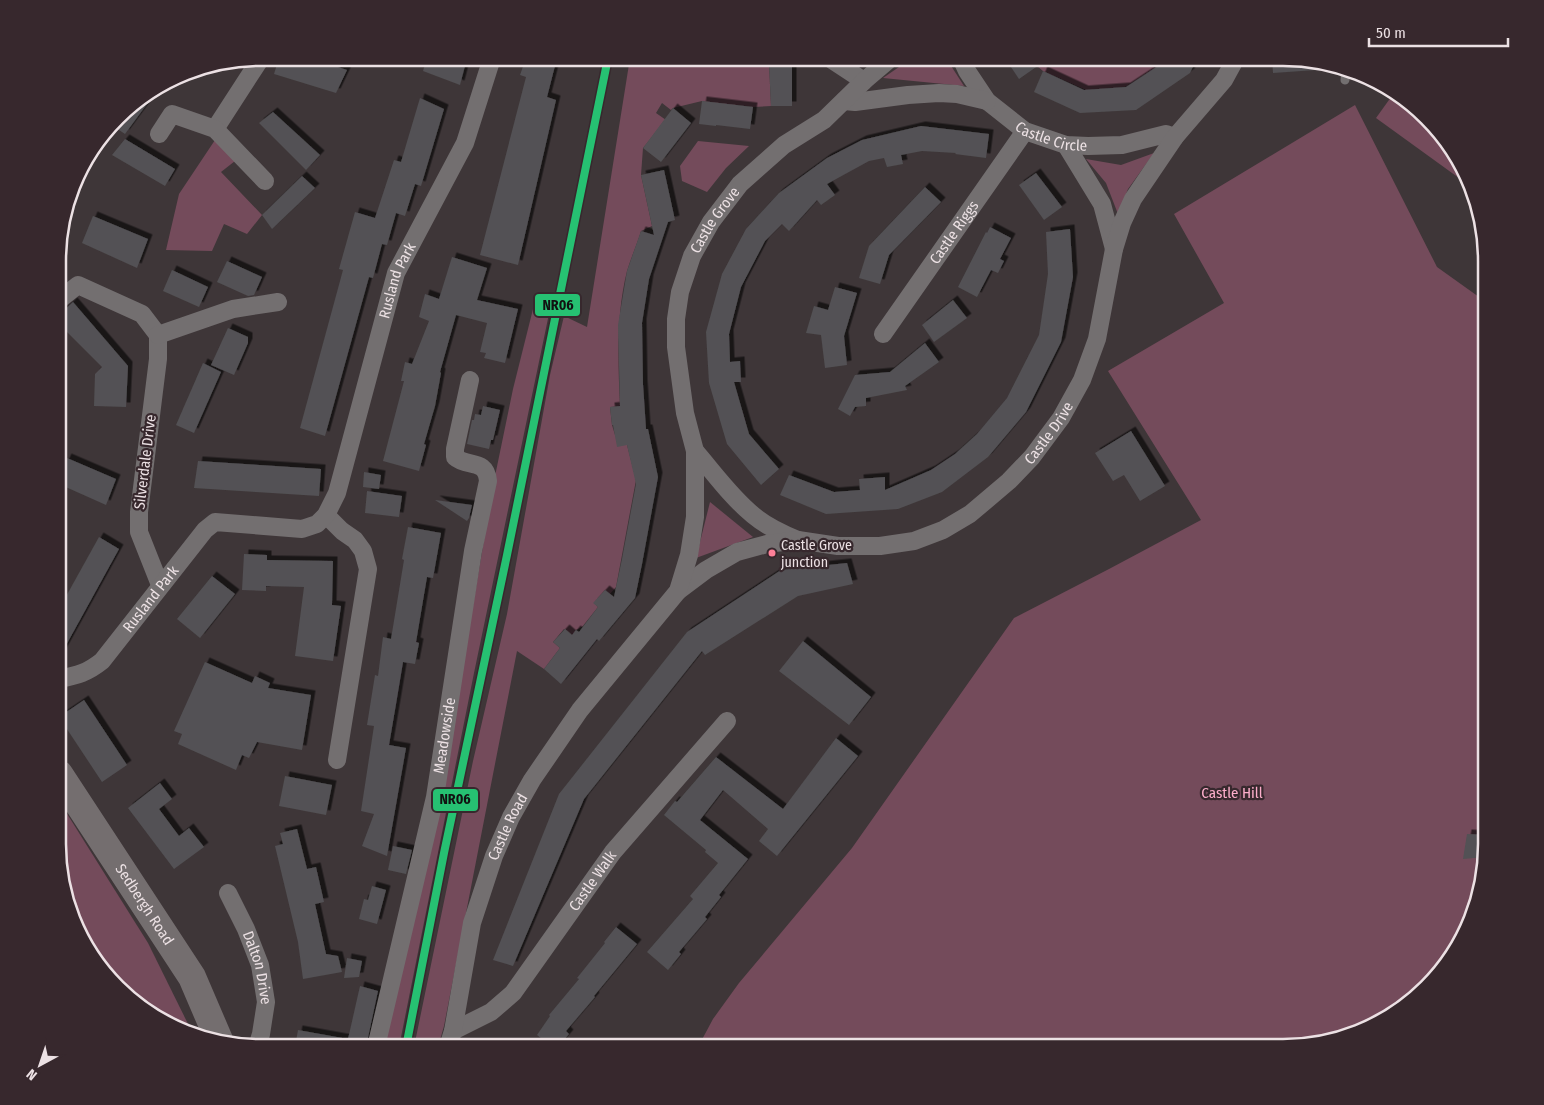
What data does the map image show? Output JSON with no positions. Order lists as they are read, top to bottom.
{
  "streets": {
    "highway": ["Sedbergh Road"],
    "street": [
      "Castle Circle",
      "Castle Grove",
      "Castle Riggs",
      "Rusland Park",
      "Castle Drive",
      "Silverdale Drive",
      "Meadowside",
      "Castle Road",
      "Castle Walk",
      "Dalton Drive"
    ]
  },
  "crossings": [
    ["Castle Circle", "Castle Riggs"],
    ["Castle Circle", "Castle Drive"],
    ["Castle Grove", "Castle Drive"],
    ["Castle Grove", "Castle Road"],
    ["Rusland Park", "Silverdale Drive"],
    ["Castle Road", "Castle Walk"]
  ],
  "parks": ["Castle Hill"],
  "places": ["Castle Grove junction"],
  "lines": ["transit line NR06"],
  "scale_bar": "50 m",
  "north": "bottom left"
}
